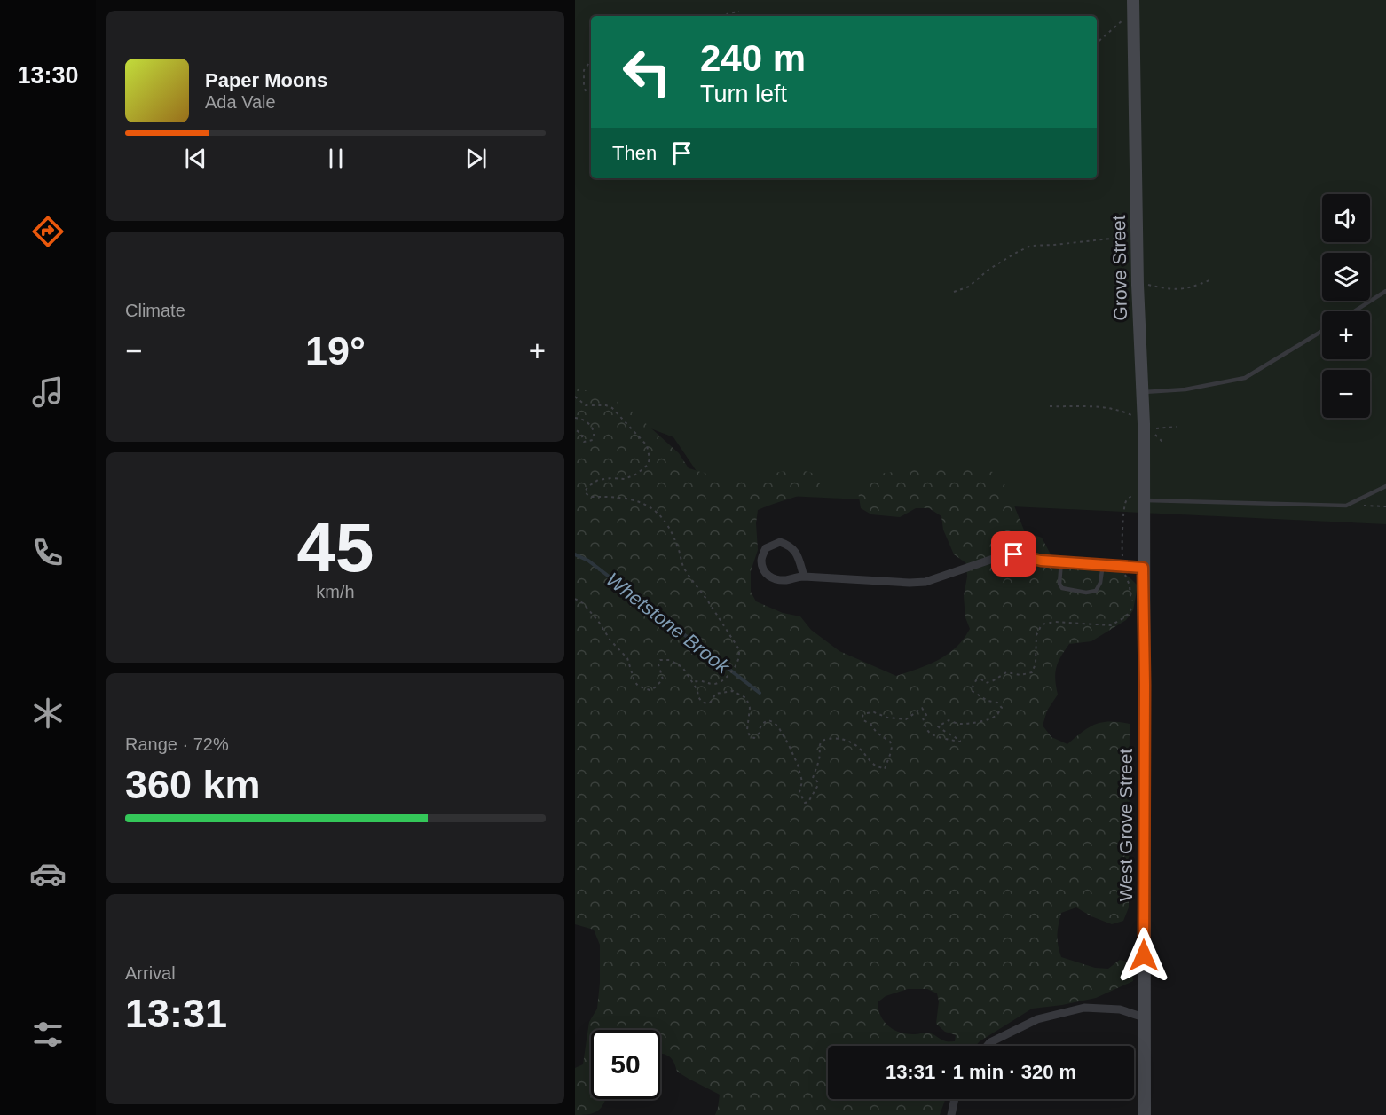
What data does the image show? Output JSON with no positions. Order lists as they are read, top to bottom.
{
  "streets": {
    "main road": ["Grove Street", "West Grove Street"]
  },
  "crossings": [
    ["Grove Street", "West Grove Street"]
  ],
  "water": ["Whetstone Brook"],
  "page": {
    "tabs": "13:30",
    "turn": ["240 m", "Turn left"],
    "song": ["Paper Moons", "Ada Vale"],
    "then": "Then",
    "map_buttons": ["+", "−"],
    "tile": [
      "Climate",
      ["45", "km/h"],
      ["Range · 72%", "360 km"],
      ["Arrival", "13:31"]
    ],
    "heat": ["−", "19°", "+"],
    "limit": "50",
    "trip": "13:31 · 1 min · 320 m"
  }
}
